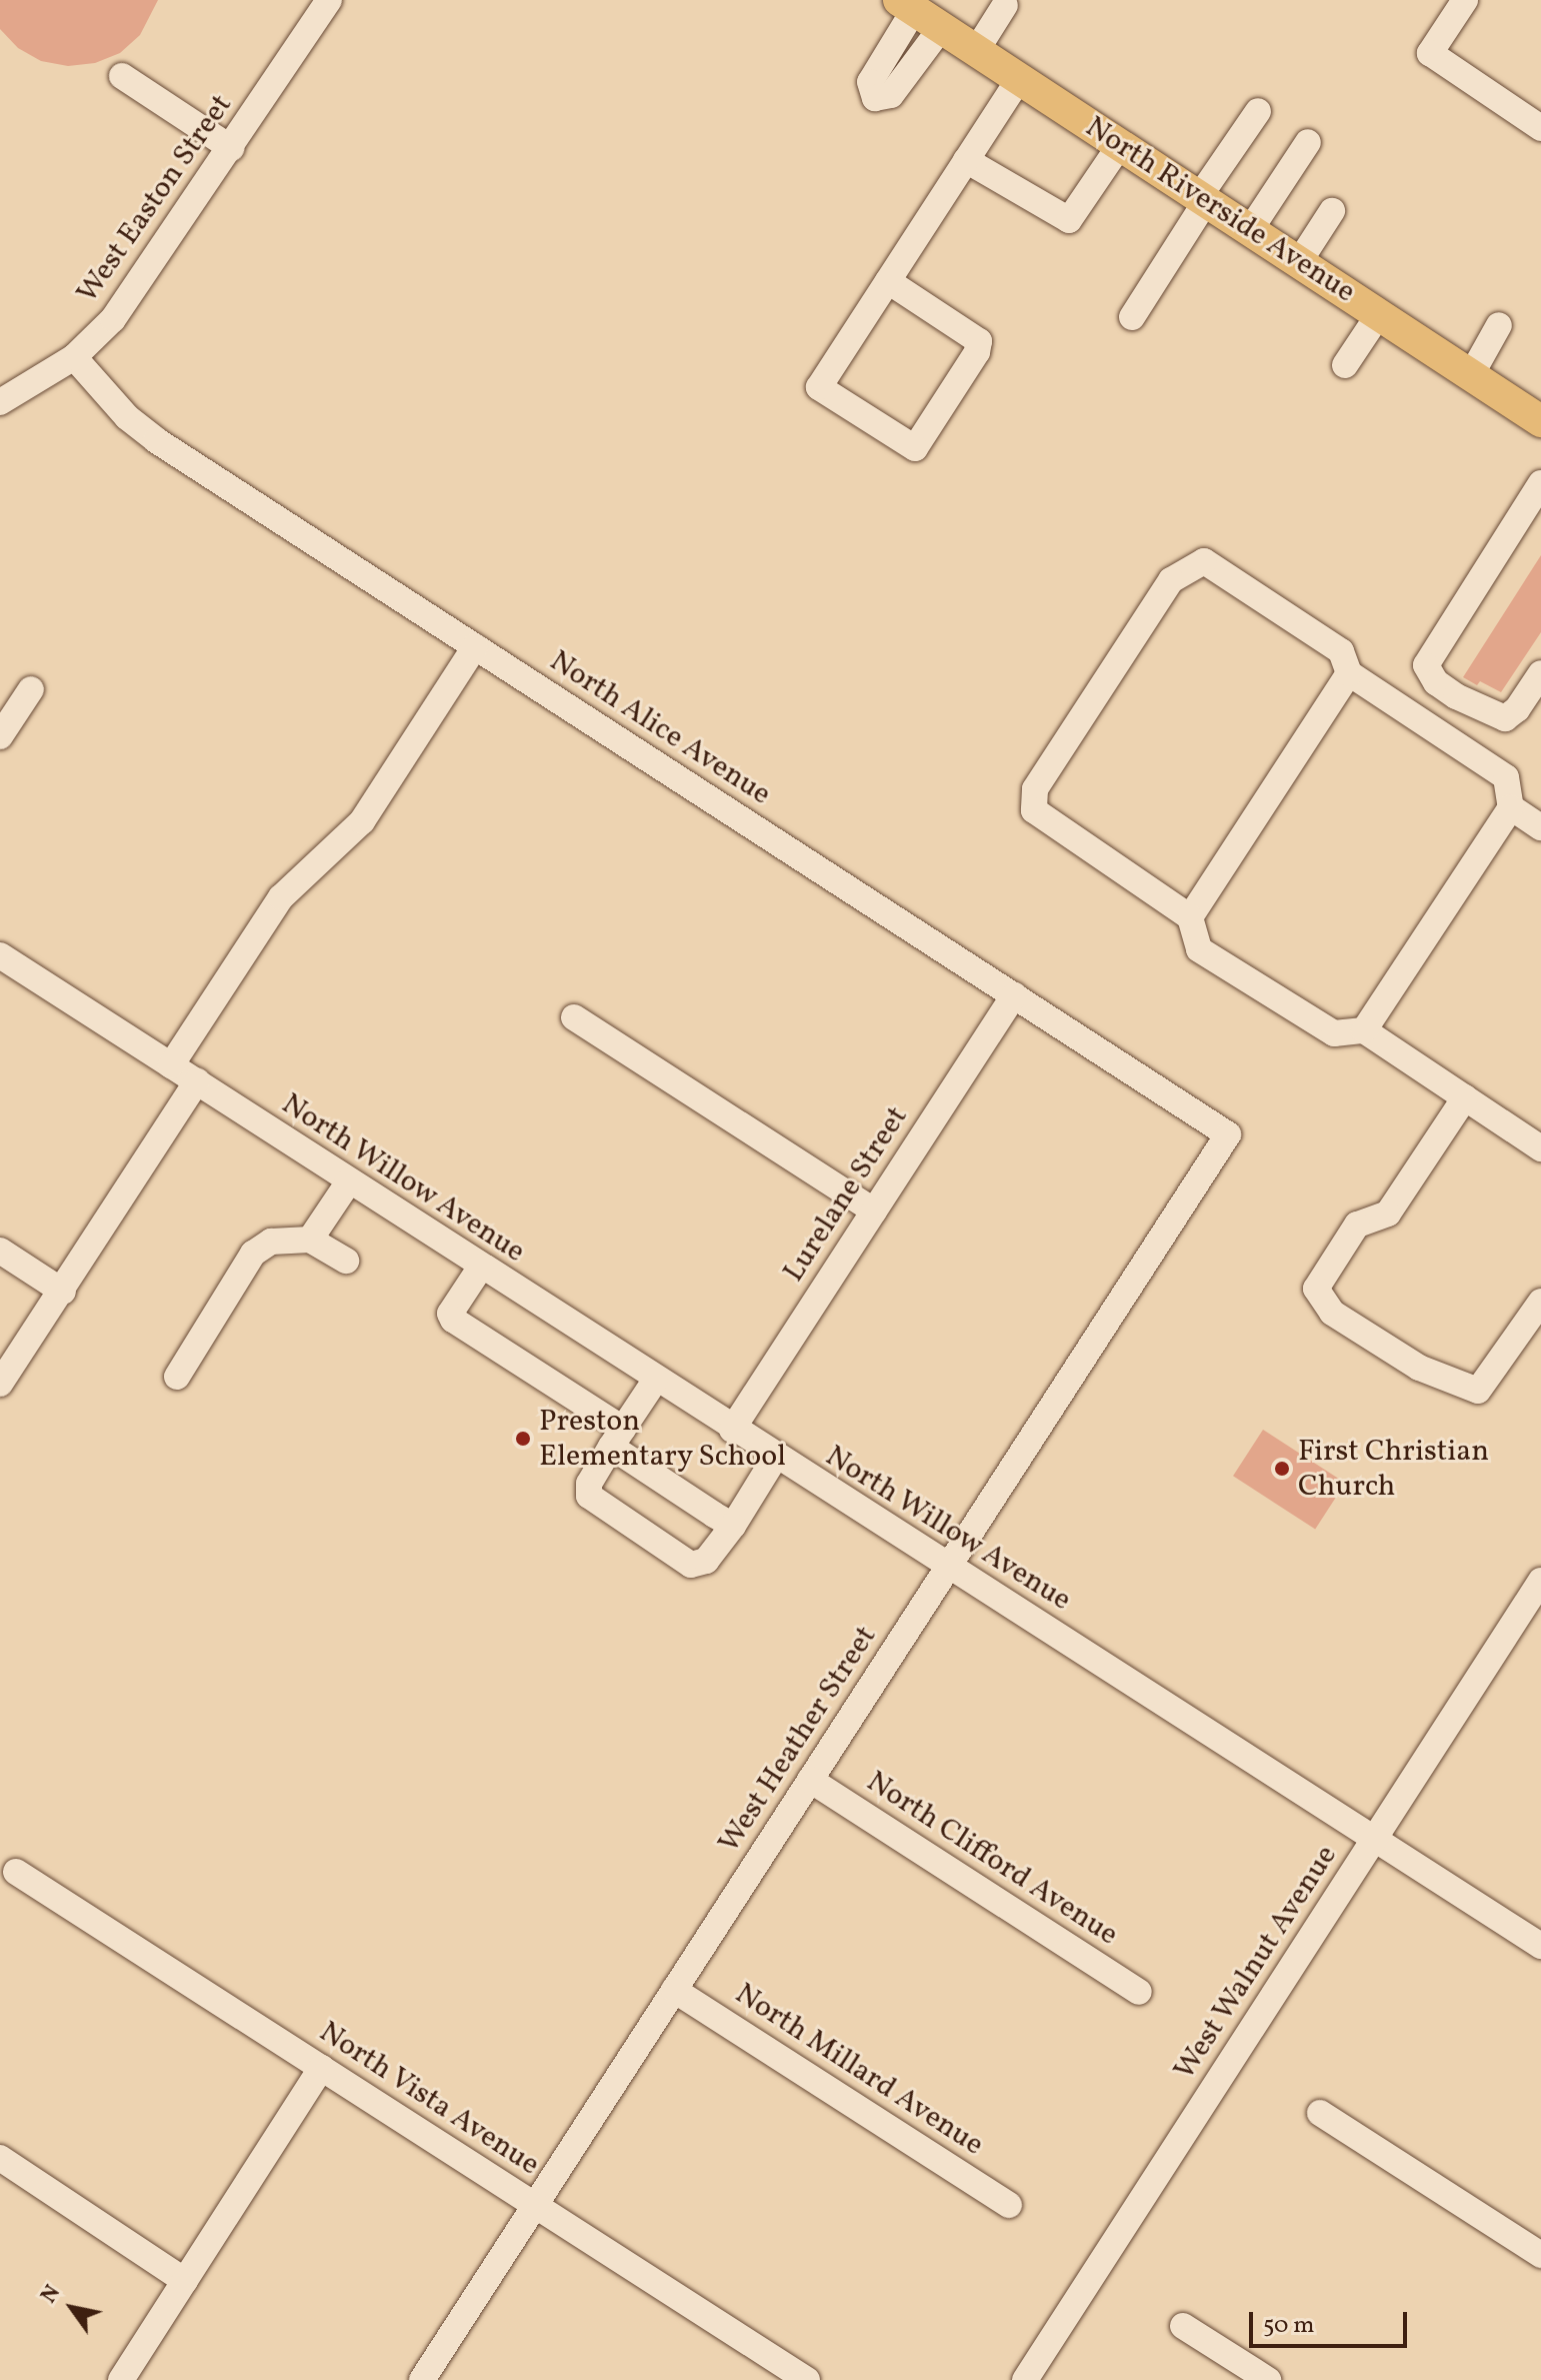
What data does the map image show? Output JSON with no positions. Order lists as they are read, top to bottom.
{
  "streets": {
    "main road": ["North Riverside Avenue"],
    "street": [
      "West Easton Street",
      "North Alice Avenue",
      "North Willow Avenue",
      "Lurelane Street",
      "West Heather Street",
      "North Clifford Avenue",
      "West Walnut Avenue",
      "North Millard Avenue",
      "North Vista Avenue"
    ]
  },
  "crossings": [
    ["West Easton Street", "North Alice Avenue"],
    ["North Alice Avenue", "Lurelane Street"],
    ["North Alice Avenue", "West Heather Street"],
    ["North Willow Avenue", "Lurelane Street"],
    ["North Willow Avenue", "West Heather Street"],
    ["North Willow Avenue", "West Walnut Avenue"],
    ["West Heather Street", "North Clifford Avenue"],
    ["West Heather Street", "North Millard Avenue"],
    ["West Heather Street", "North Vista Avenue"]
  ],
  "places": ["Preston Elementary School", "First Christian Church"],
  "scale_bar": "50 m",
  "north": "top left"
}
